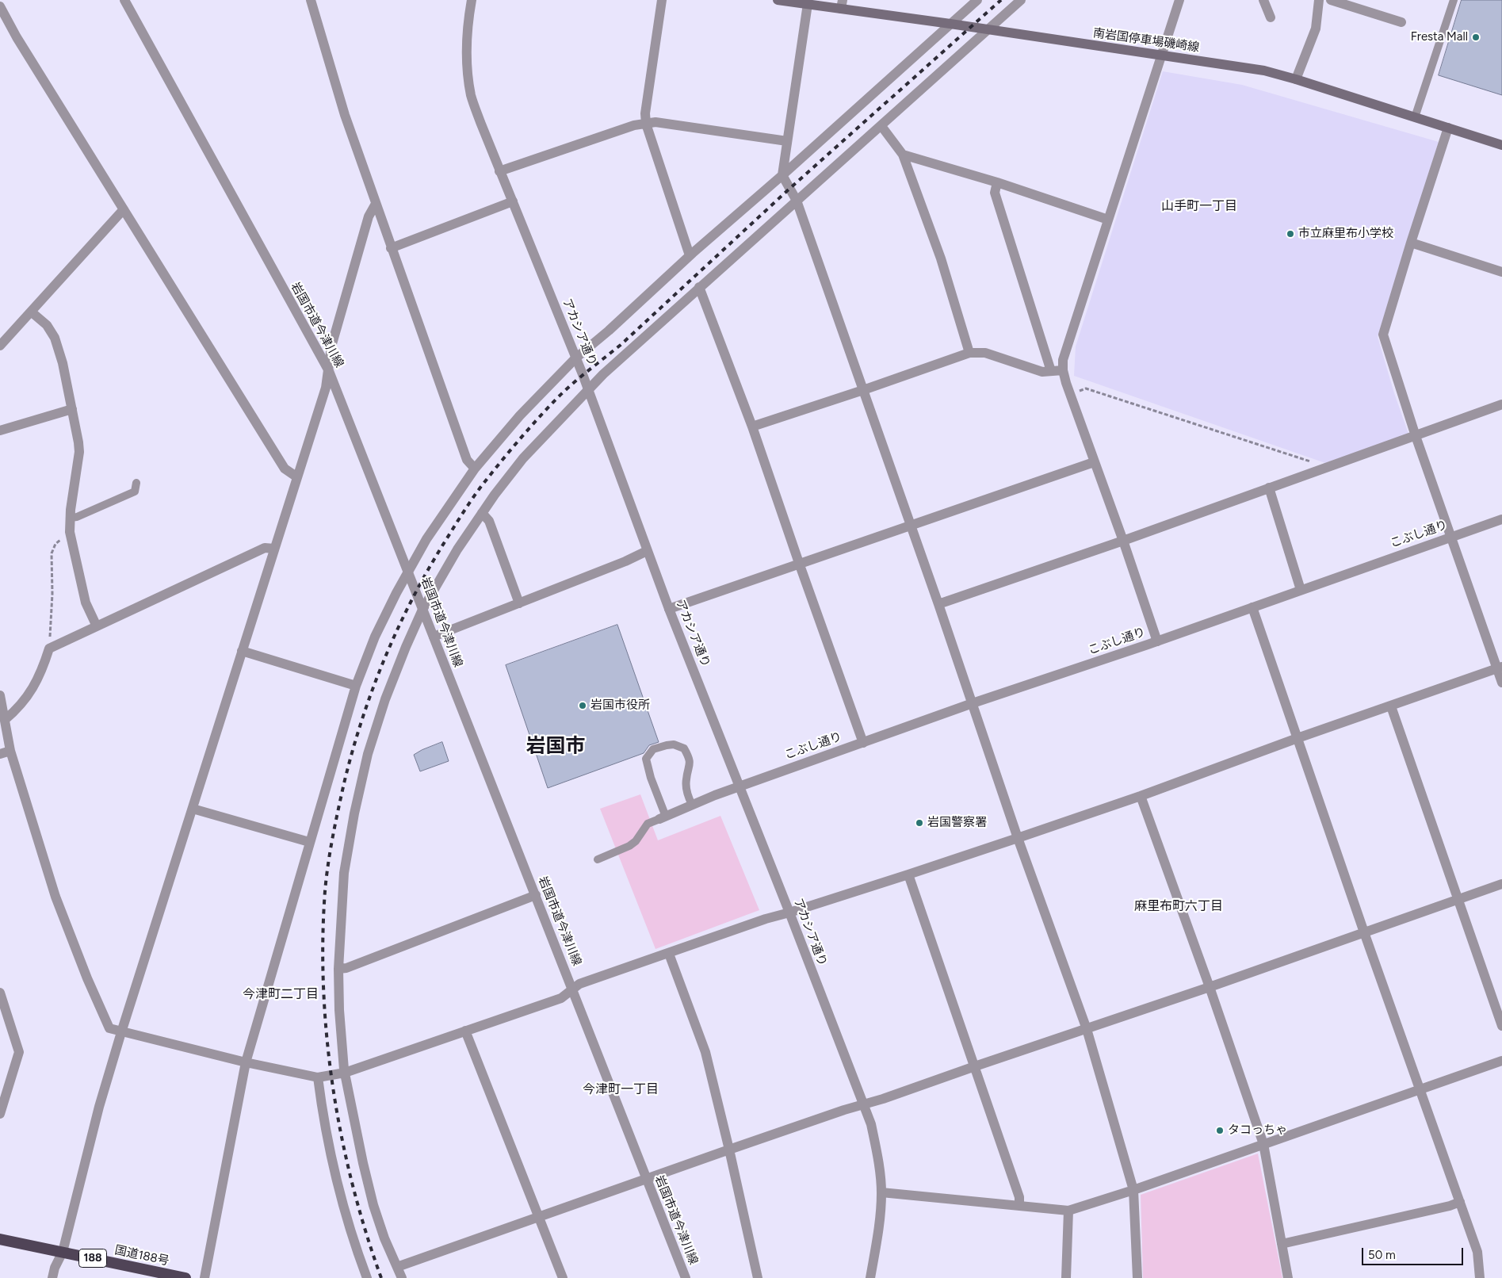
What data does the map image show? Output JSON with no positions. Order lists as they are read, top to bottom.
{
  "streets": {
    "highway": ["国道188号", "188"],
    "main road": ["南岩国停車場磯崎線"],
    "street": ["岩国市道今津川線", "アカシア通り", "こぶし通り"]
  },
  "crossings": [
    ["アカシア通り", "こぶし通り"]
  ],
  "districts": [
    "山手町一丁目",
    "岩国市",
    "麻里布町六丁目",
    "今津町二丁目",
    "今津町一丁目"
  ],
  "places": [
    "Fresta Mall",
    "市立麻里布小学校",
    "岩国市役所",
    "岩国警察署",
    "タコっちゃ"
  ],
  "scale_bar": "50 m"
}
